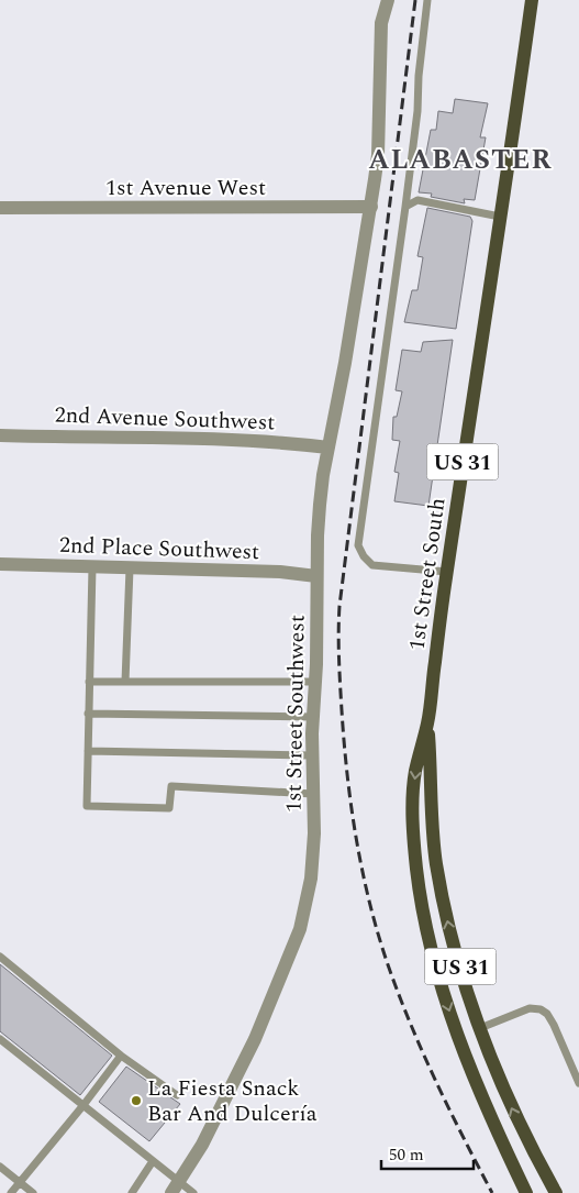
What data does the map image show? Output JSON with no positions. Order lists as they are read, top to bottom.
{
  "streets": {
    "main road": ["US 31", "1st Street South"],
    "street": [
      "1st Avenue West",
      "2nd Avenue Southwest",
      "2nd Place Southwest",
      "1st Street Southwest"
    ]
  },
  "crossings": [
    ["1st Avenue West", "1st Street Southwest"],
    ["2nd Avenue Southwest", "1st Street Southwest"],
    ["2nd Place Southwest", "1st Street Southwest"]
  ],
  "districts": ["ALABASTER"],
  "places": ["La Fiesta Snack Bar And Dulcería"],
  "scale_bar": "50 m"
}
